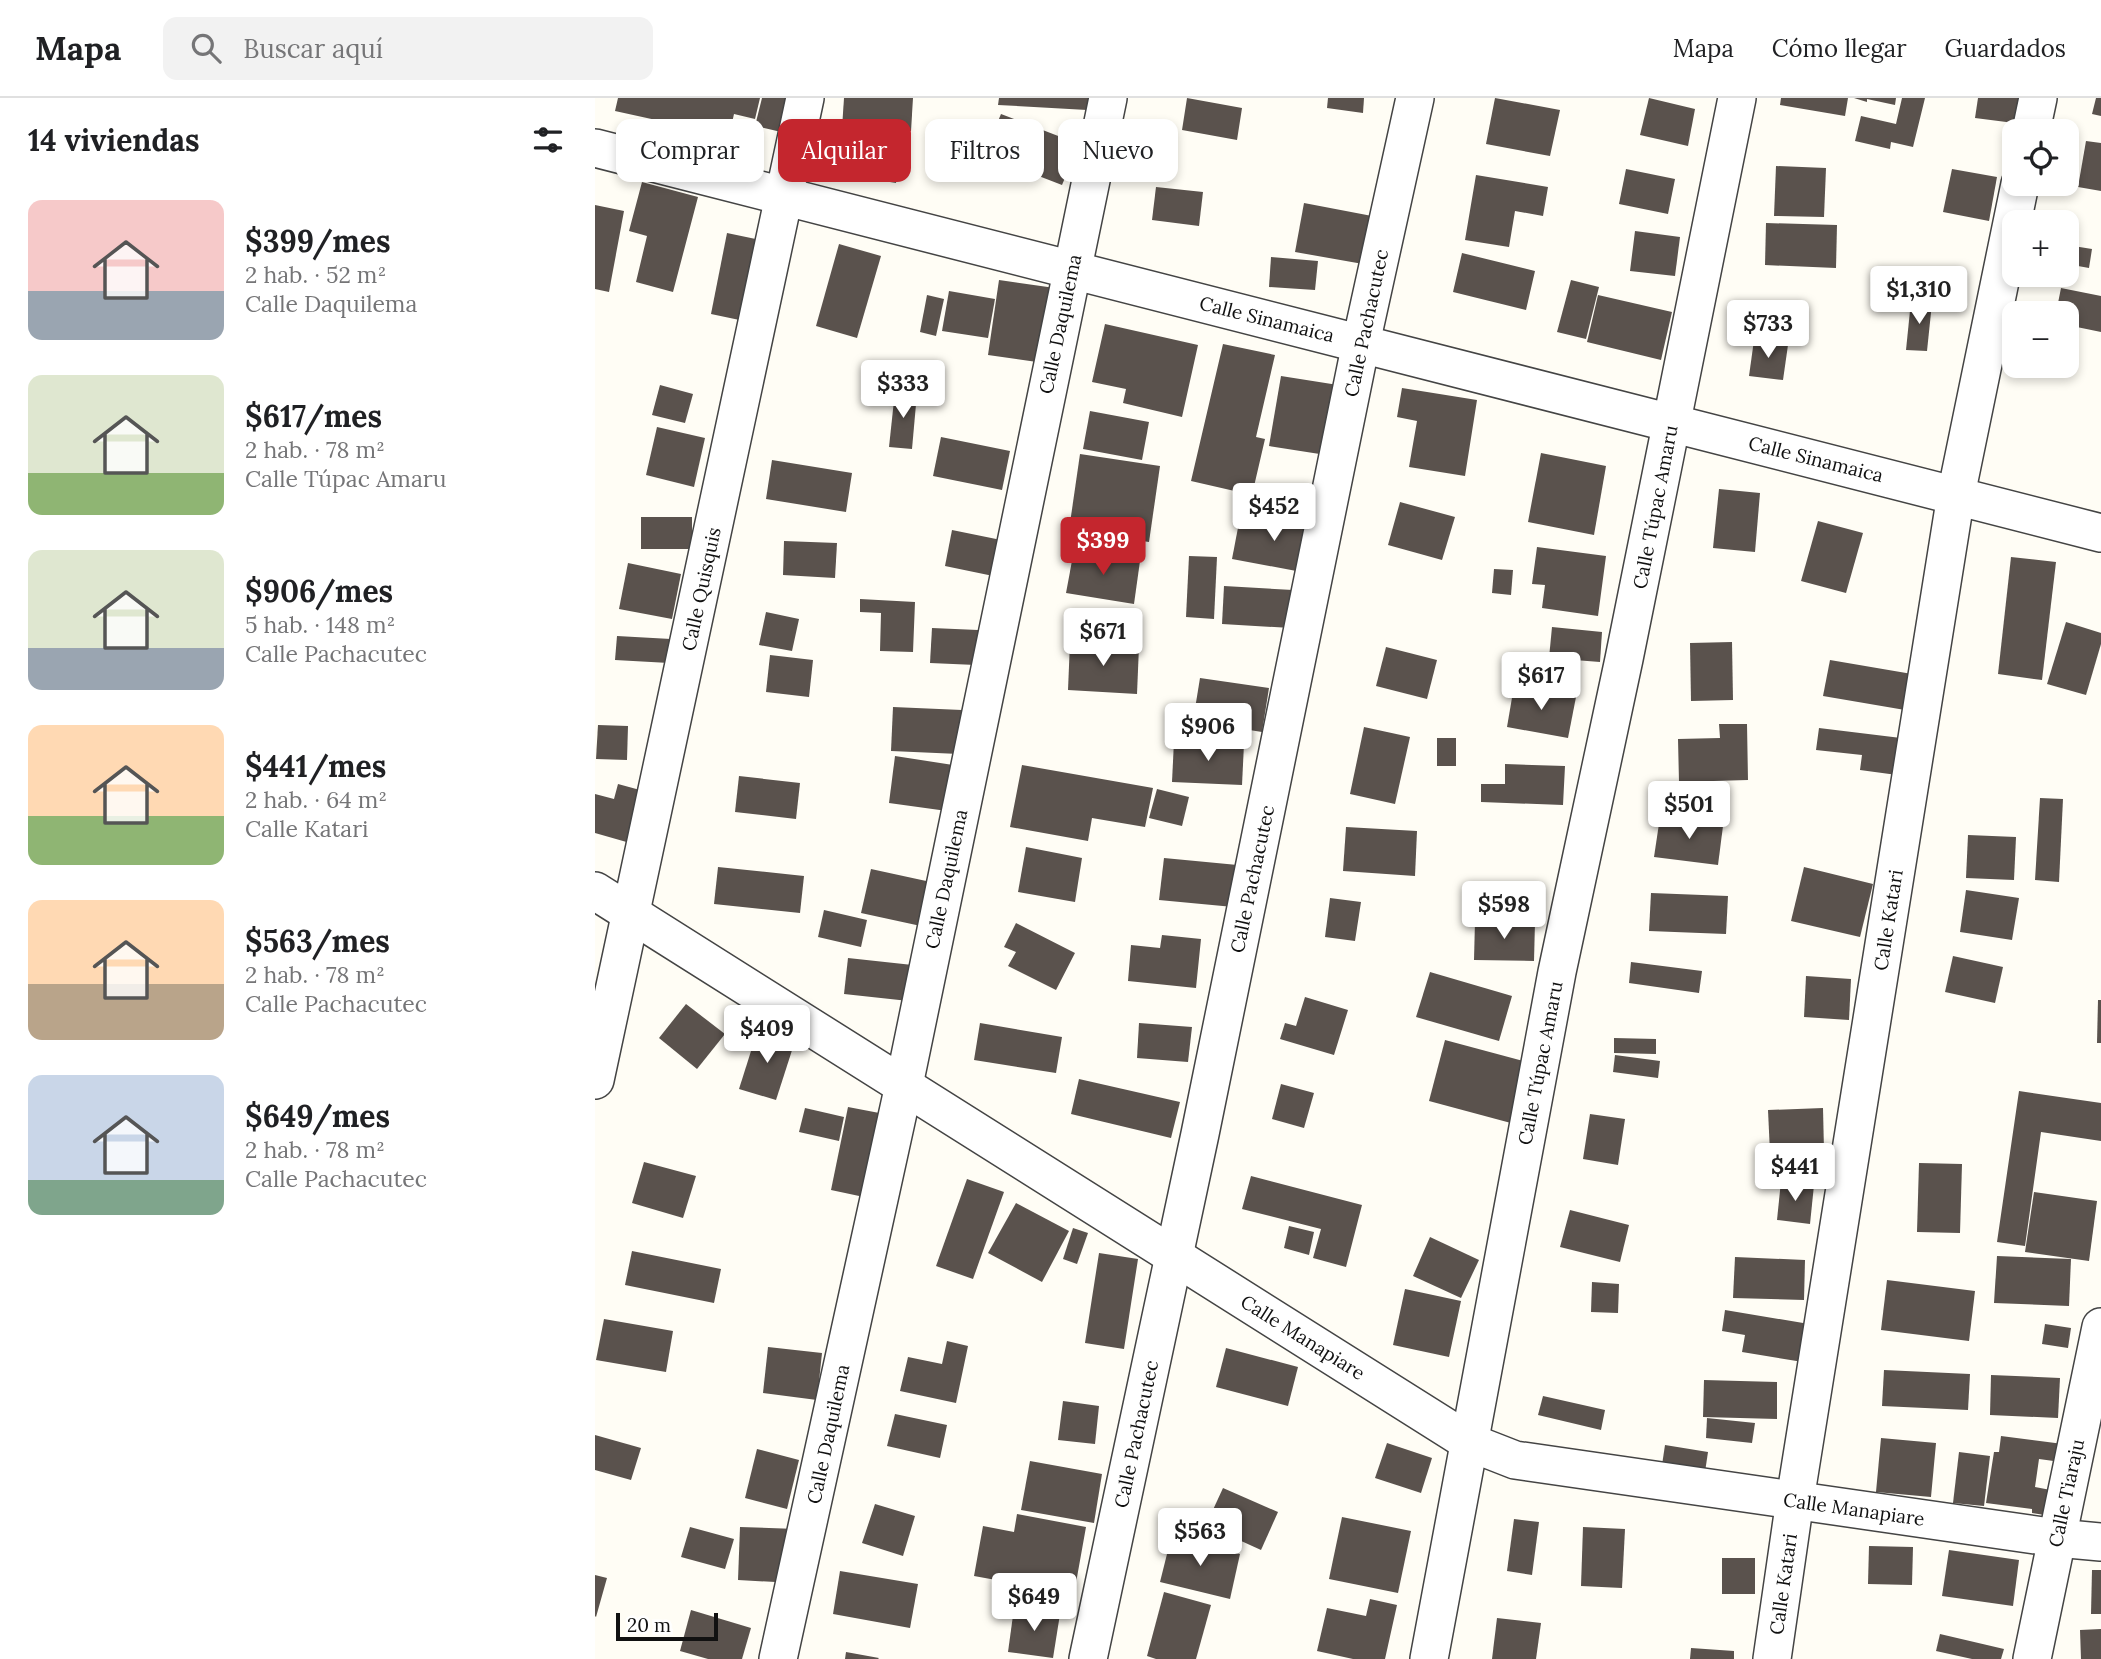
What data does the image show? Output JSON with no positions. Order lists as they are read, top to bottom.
{
  "streets": {
    "street": [
      "Calle Sinamaica",
      "Calle Pachacutec",
      "Calle Daquilema",
      "Calle Túpac Amaru",
      "Calle Quisquis",
      "Calle Katari",
      "Calle Manapiare",
      "Calle Tiaraju"
    ]
  },
  "crossings": [
    ["Calle Sinamaica", "Calle Pachacutec"],
    ["Calle Sinamaica", "Calle Daquilema"],
    ["Calle Sinamaica", "Calle Túpac Amaru"],
    ["Calle Sinamaica", "Calle Quisquis"],
    ["Calle Sinamaica", "Calle Katari"],
    ["Calle Pachacutec", "Calle Manapiare"],
    ["Calle Daquilema", "Calle Manapiare"],
    ["Calle Túpac Amaru", "Calle Manapiare"],
    ["Calle Quisquis", "Calle Manapiare"],
    ["Calle Katari", "Calle Manapiare"],
    ["Calle Manapiare", "Calle Tiaraju"]
  ],
  "scale_bar": "20 m",
  "page": {
    "header": "Mapa",
    "search": "Buscar aquí",
    "nav": ["Mapa", "Cómo llegar", "Guardados"],
    "heading": "14 viviendas",
    "map_buttons": ["+", "−"],
    "chip": [
      "Comprar",
      "Alquilar",
      "Filtros",
      "Nuevo"
    ],
    "list": [
      {
        "name": "$399/mes",
        "note": "2 hab. · 52 m² · Calle Daquilema"
      },
      {
        "name": "$617/mes",
        "note": "2 hab. · 78 m² · Calle Túpac Amaru"
      },
      {
        "name": "$906/mes",
        "note": "5 hab. · 148 m² · Calle Pachacutec"
      },
      {
        "name": "$441/mes",
        "note": "2 hab. · 64 m² · Calle Katari"
      },
      {
        "name": "$563/mes",
        "note": "2 hab. · 78 m² · Calle Pachacutec"
      },
      {
        "name": "$649/mes",
        "note": "2 hab. · 78 m² · Calle Pachacutec"
      }
    ],
    "price": [
      "$1,310",
      "$733",
      "$333",
      "$452",
      "$399",
      "$671",
      "$617",
      "$906",
      "$501",
      "$598",
      "$409",
      "$441",
      "$563",
      "$649"
    ],
    "scale": "20 m"
  }
}
